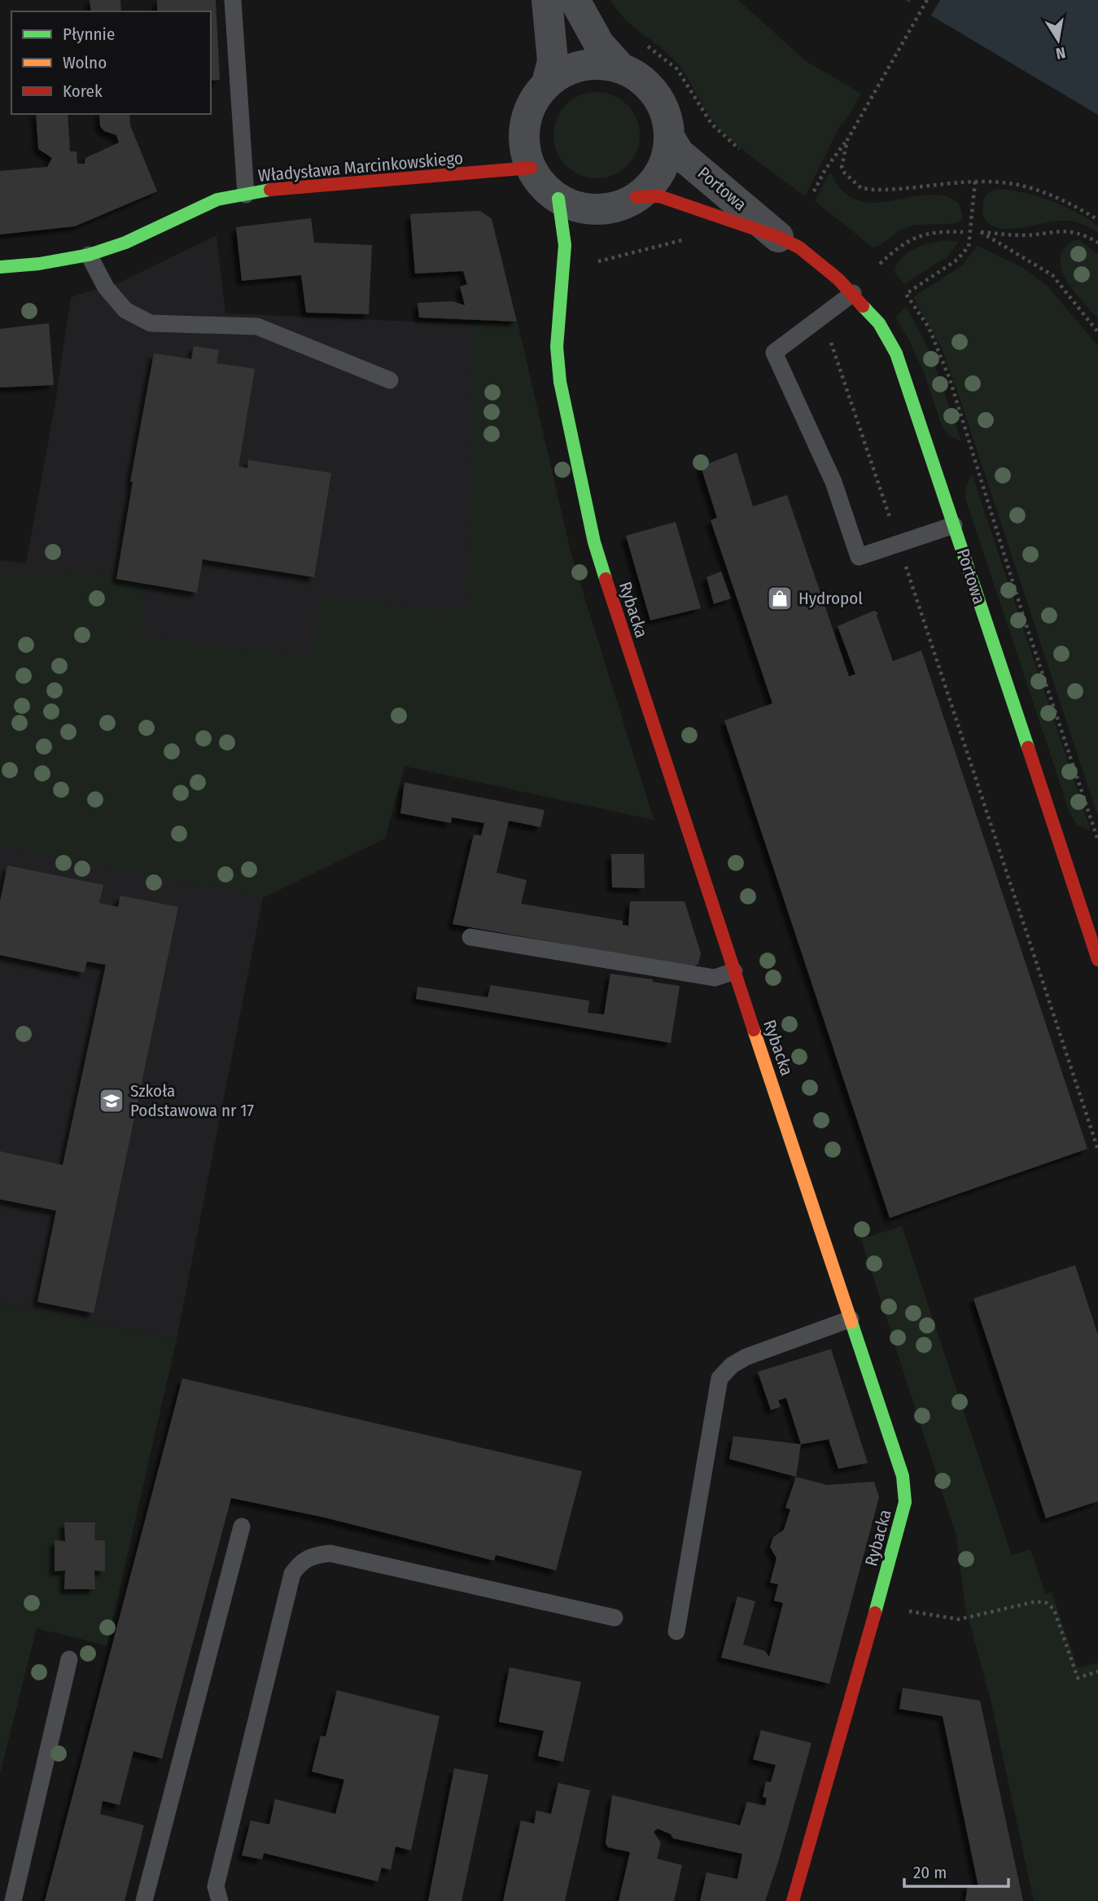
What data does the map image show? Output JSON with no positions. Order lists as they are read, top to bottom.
{
  "streets": {
    "street": ["Władysława Marcinkowskiego", "Portowa", "Rybacka"]
  },
  "crossings": [
    ["Władysława Marcinkowskiego", "Portowa"],
    ["Władysława Marcinkowskiego", "Rybacka"],
    ["Portowa", "Rybacka"]
  ],
  "places": {
    "shop": ["Hydropol"],
    "school or university": ["Szkoła Podstawowa nr 17"]
  },
  "legend": ["Płynnie", "Wolno", "Korek"],
  "scale_bar": "20 m",
  "north": "bottom"
}
